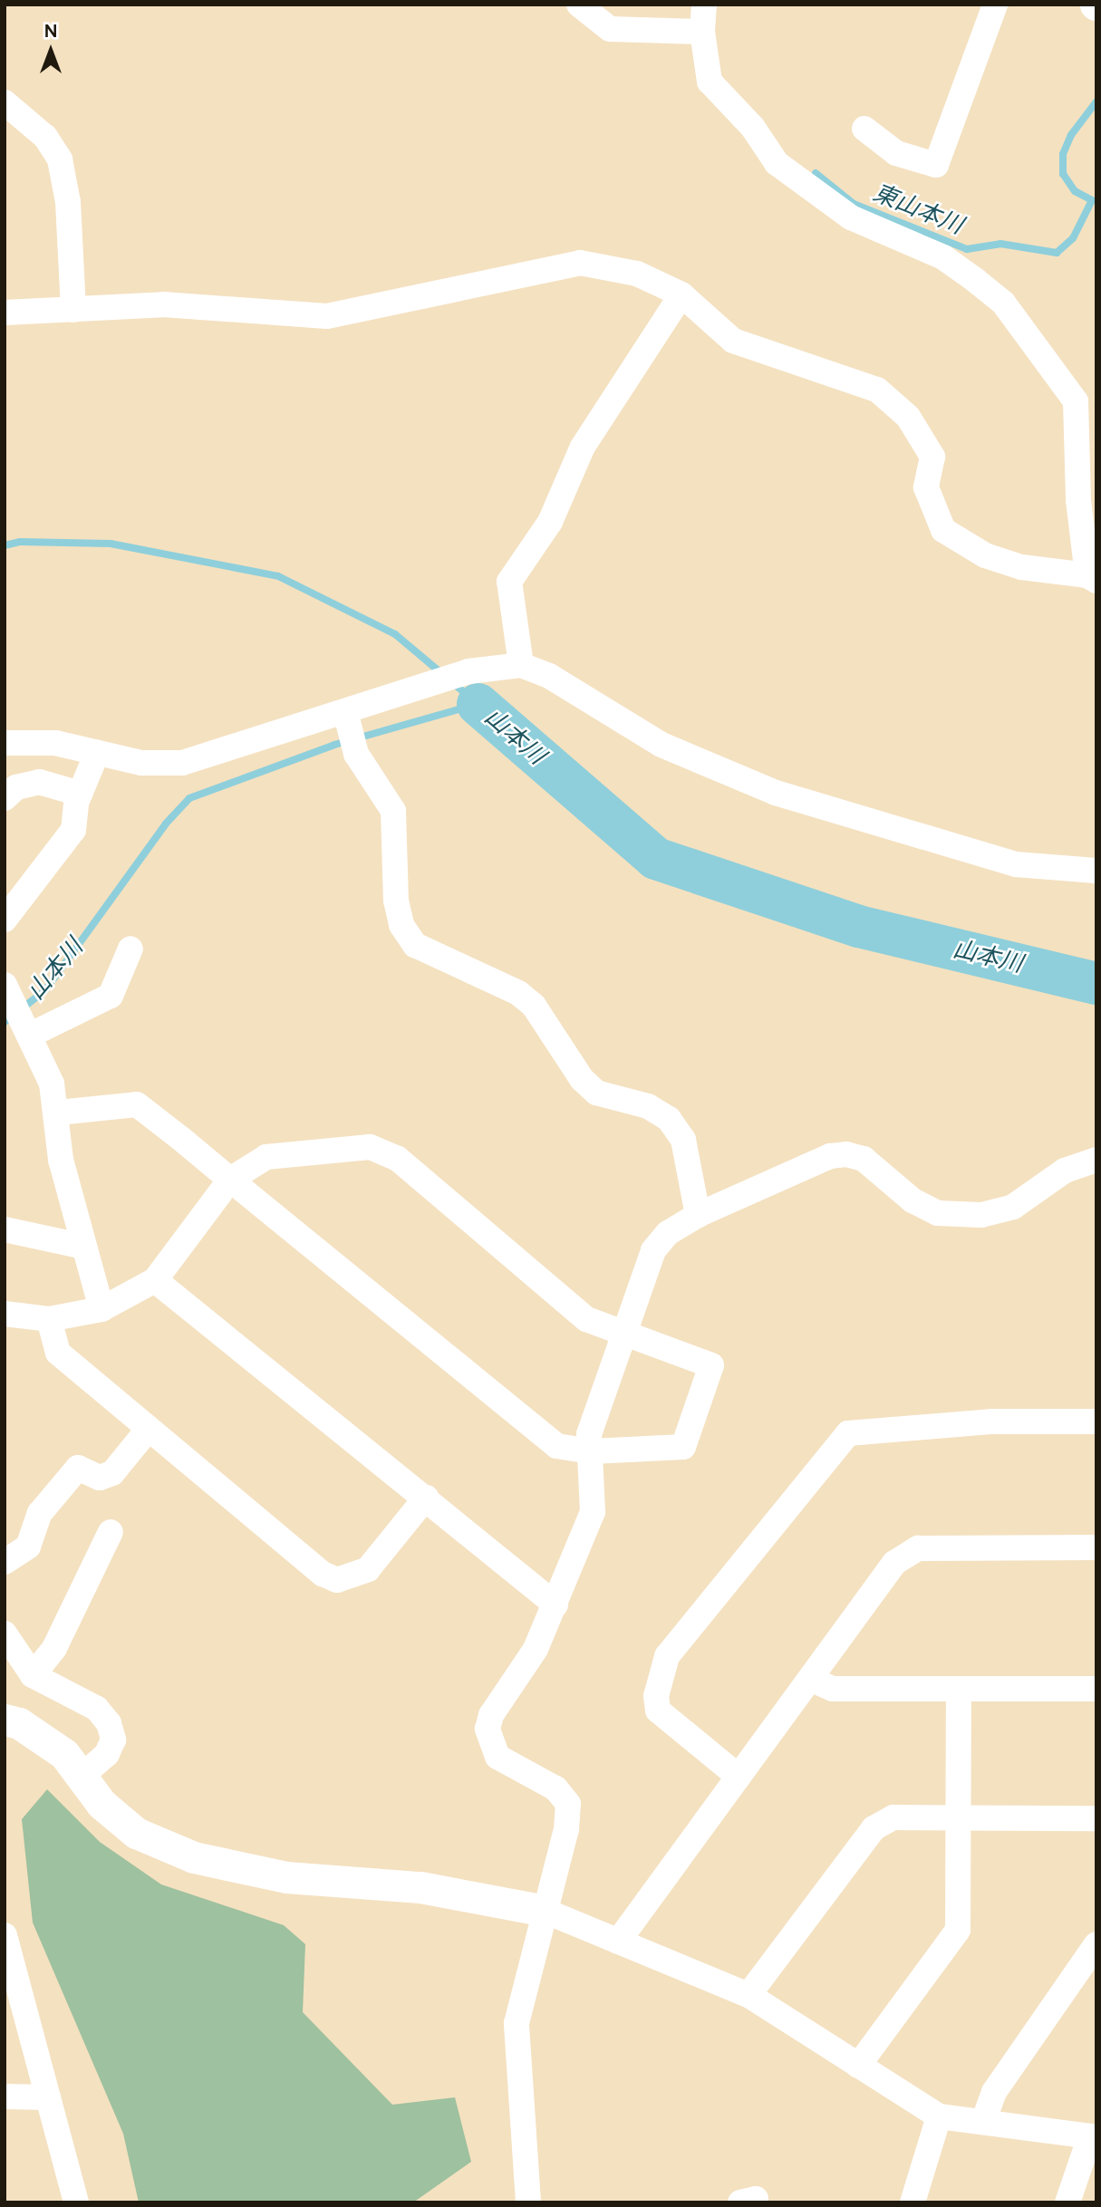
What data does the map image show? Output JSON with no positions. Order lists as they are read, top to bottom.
{
  "water": ["東山本川", "山本川"],
  "north": "top"
}
